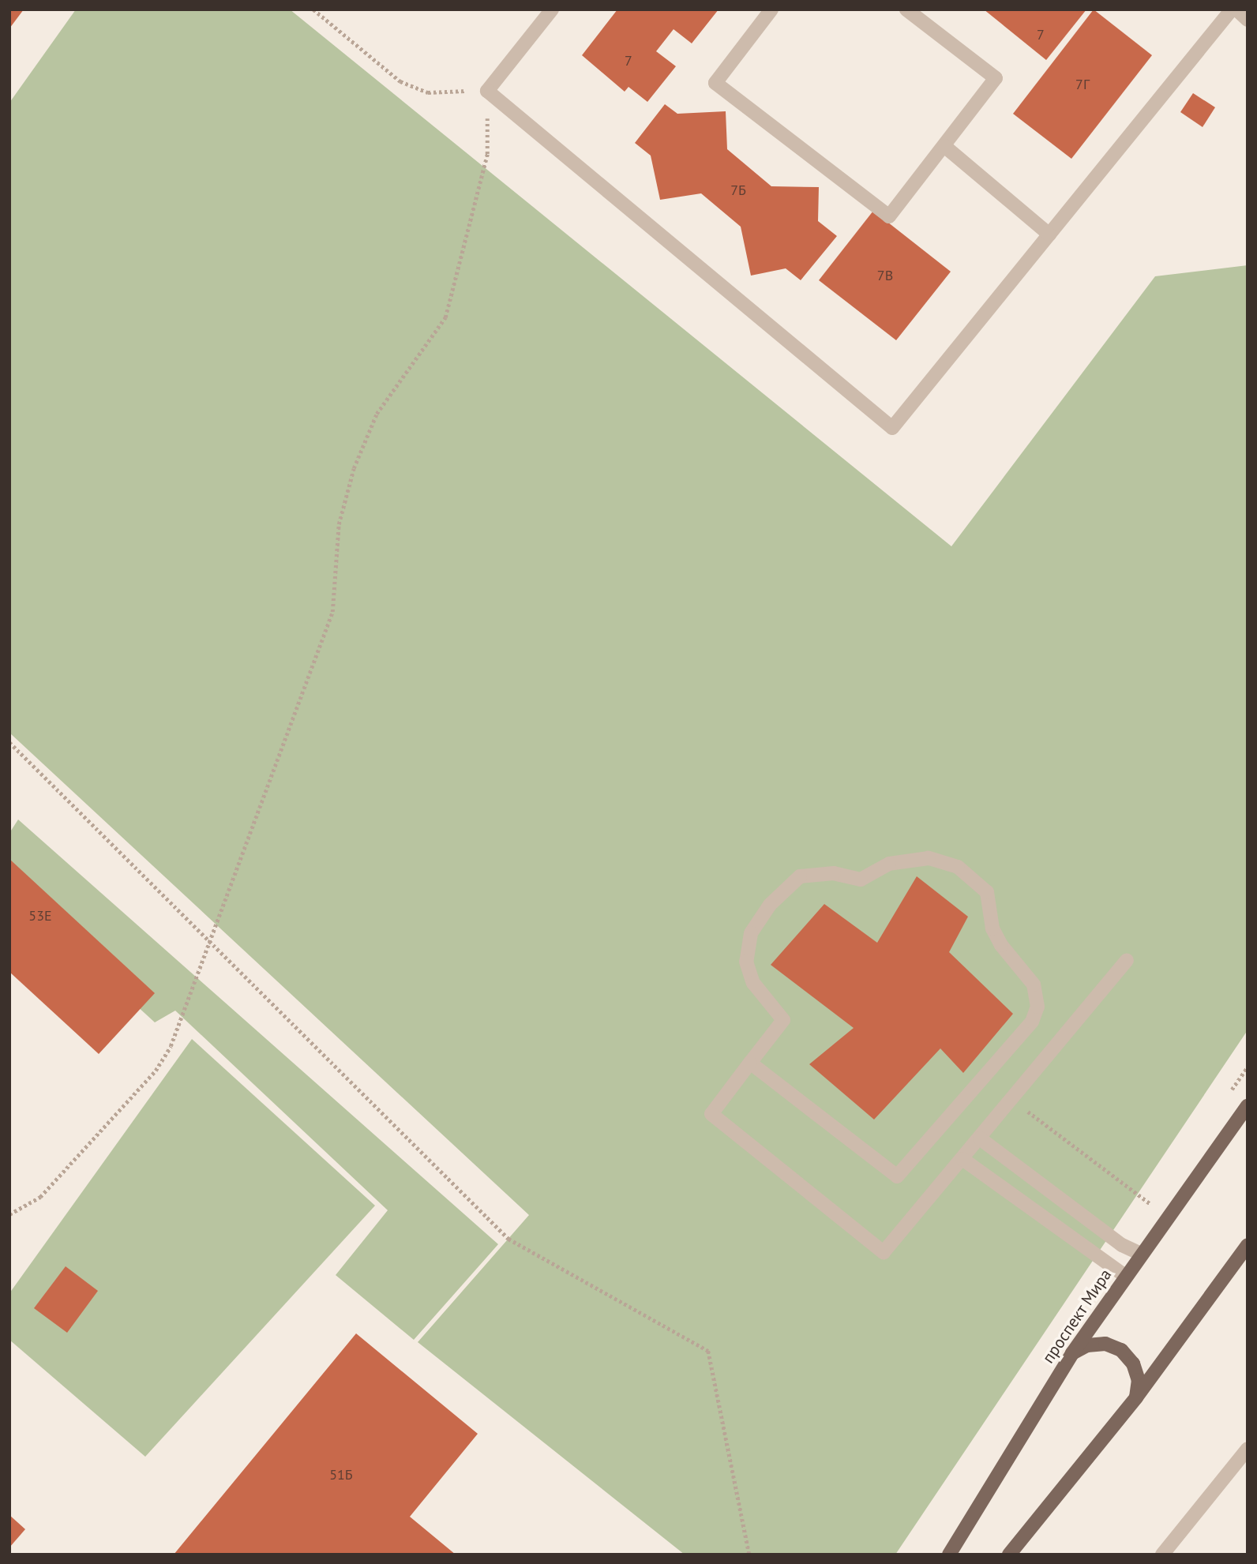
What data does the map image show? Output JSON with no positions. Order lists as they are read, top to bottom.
{
  "streets": {
    "main road": ["проспект Мира"]
  },
  "house_numbers": [
    "7",
    "7",
    "7Г",
    "7Б",
    "7В",
    "53Е",
    "51Б"
  ]
}
